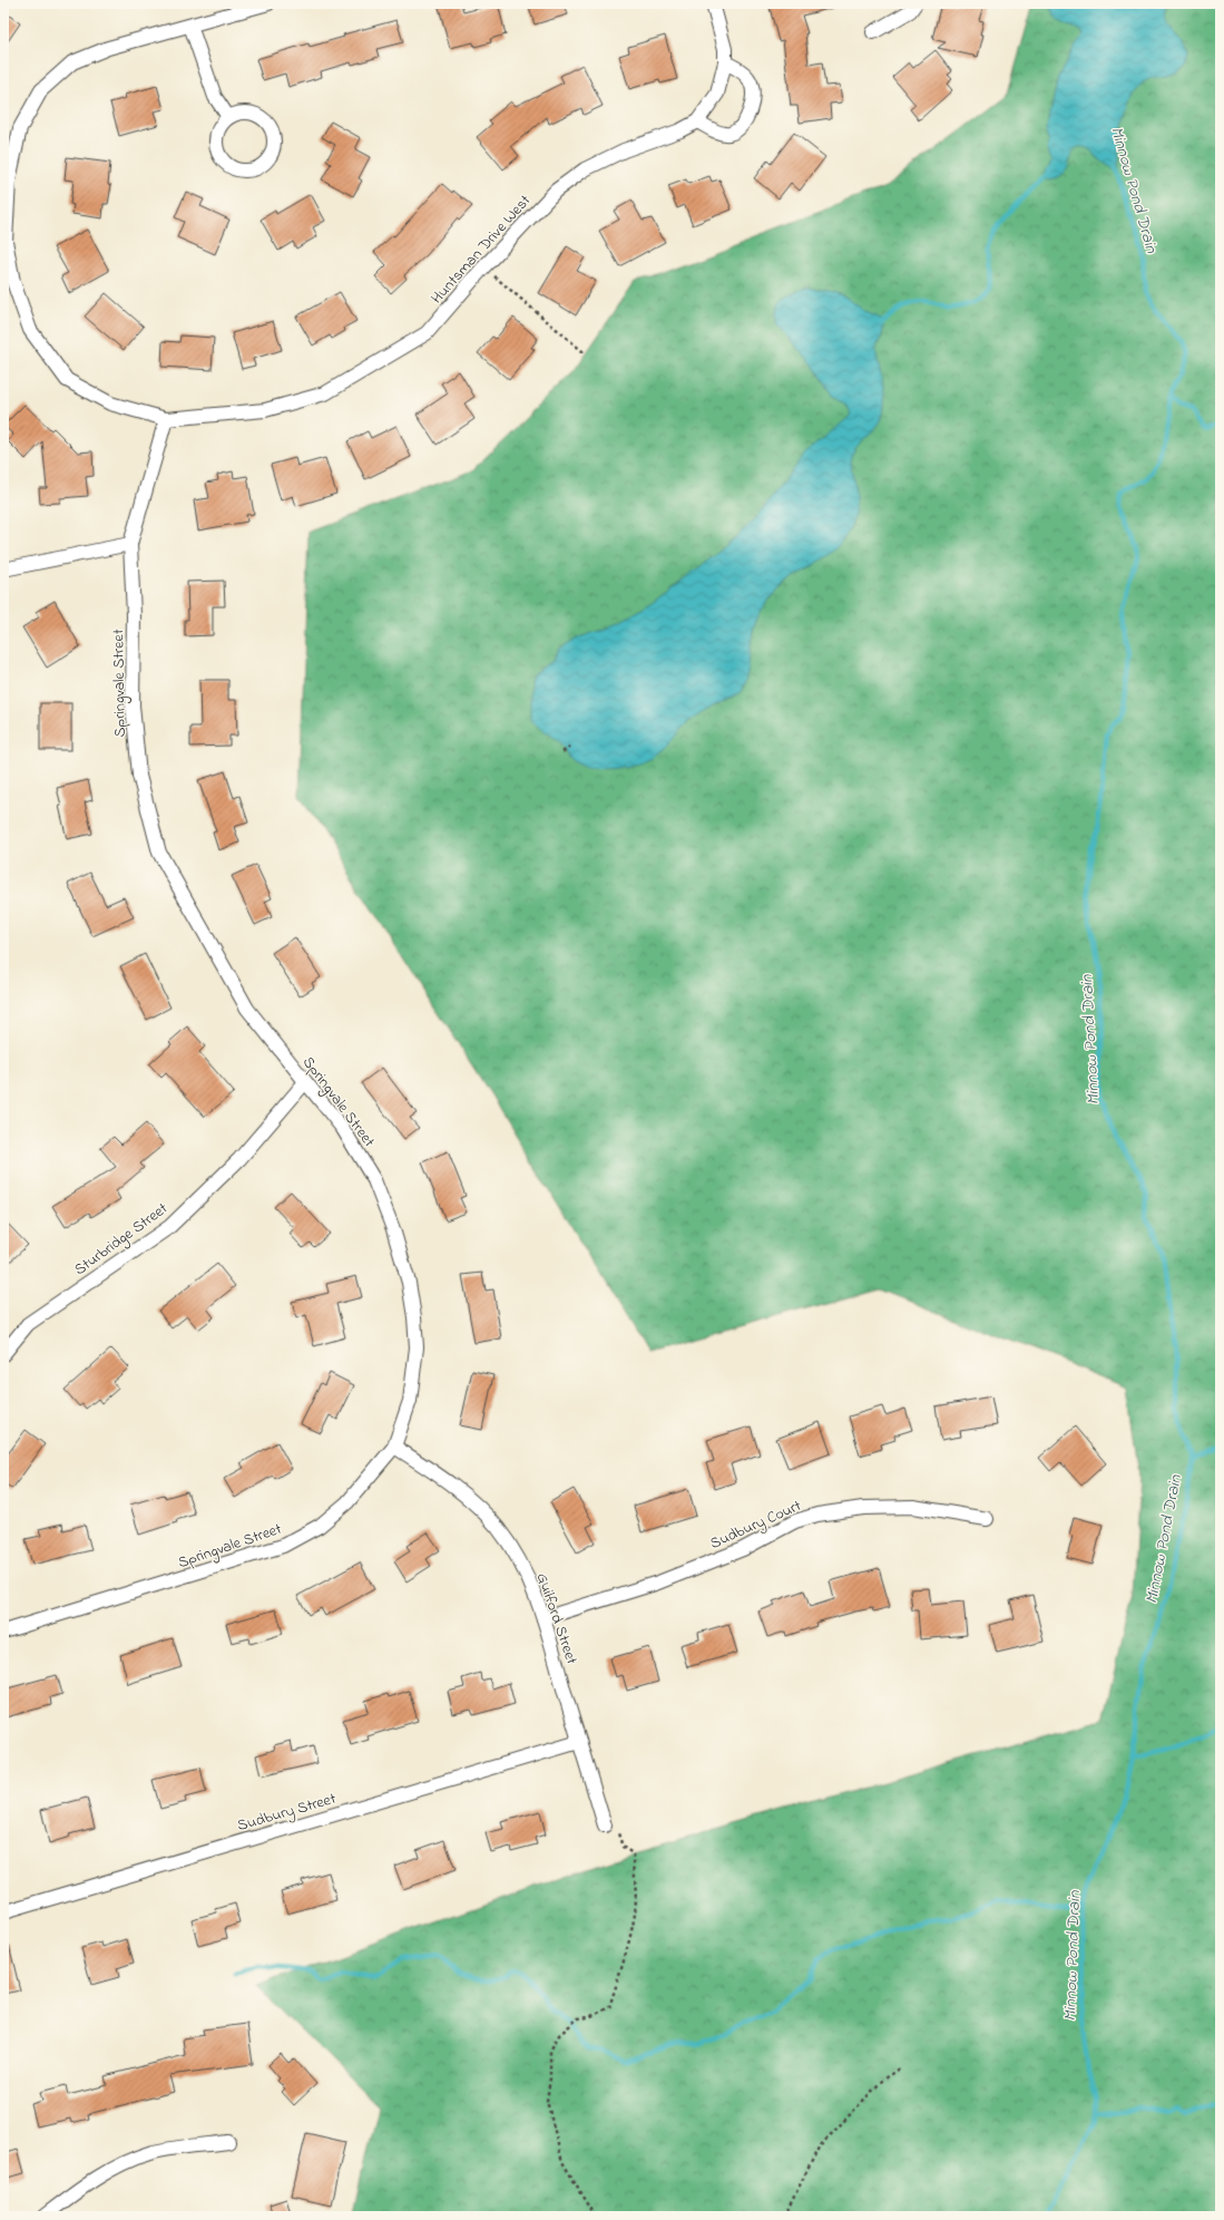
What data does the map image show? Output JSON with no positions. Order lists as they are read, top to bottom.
{
  "streets": {
    "street": [
      "Huntsman Drive West",
      "Springvale Street",
      "Sturbridge Street",
      "Sudbury Court",
      "Guilford Street",
      "Sudbury Street"
    ]
  },
  "crossings": [
    ["Huntsman Drive West", "Springvale Street"],
    ["Springvale Street", "Sturbridge Street"],
    ["Springvale Street", "Guilford Street"],
    ["Sudbury Court", "Guilford Street"],
    ["Guilford Street", "Sudbury Street"]
  ],
  "water": ["Minnow Pond Drain"]
}
